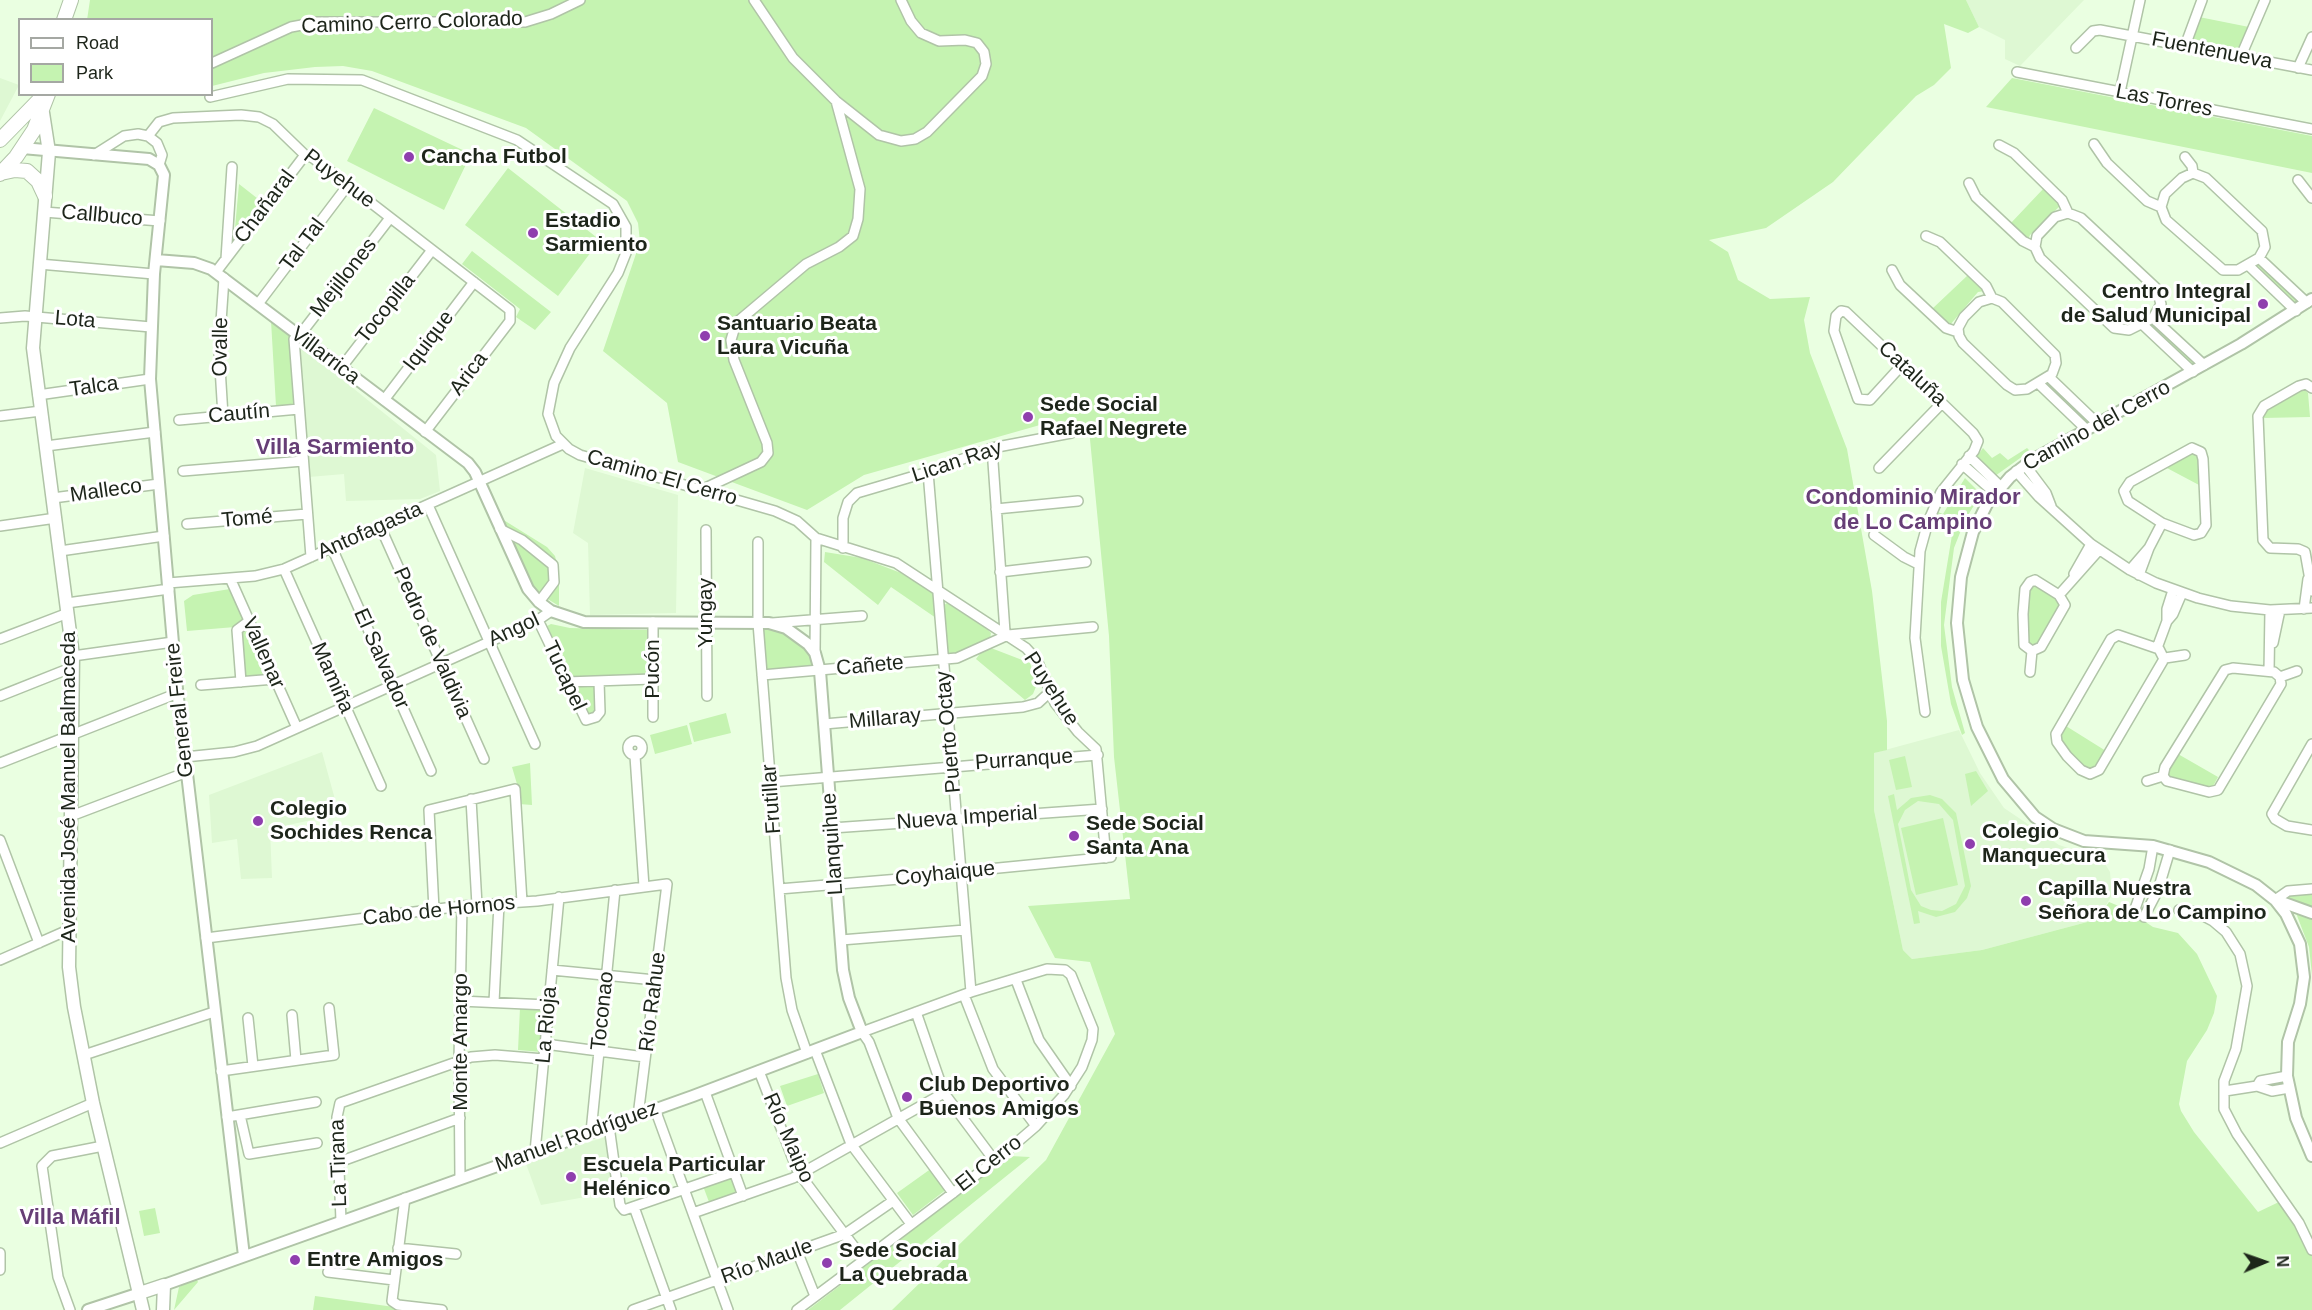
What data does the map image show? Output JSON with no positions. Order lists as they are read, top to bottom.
{
  "streets": {
    "main road": ["Avenida José Manuel Balmaceda", "Manuel Rodríguez"],
    "street": [
      "Camino Cerro Colorado",
      "Fuentenueva",
      "Las Torres",
      "Puyehue",
      "Chañaral",
      "Callbuco",
      "Tal Tal",
      "Mejillones",
      "Tocopilla",
      "Lota",
      "Iquique",
      "Ovalle",
      "Villarrica",
      "Arica",
      "Cataluña",
      "Talca",
      "Cautín",
      "Camino del Cerro",
      "Lican Ray",
      "Camino El Cerro",
      "Malleco",
      "Tomé",
      "Antofagasta",
      "Yungay",
      "Angol",
      "Pedro de Valdivia",
      "Vallenar",
      "El Salvador",
      "Cañete",
      "Pucón",
      "Tucapel",
      "Mamiña",
      "General Freire",
      "Millaray",
      "Puerto Octay",
      "Purranque",
      "Frutillar",
      "Nueva Imperial",
      "Llanquihue",
      "Coyhaique",
      "Cabo de Hornos",
      "Río Rahue",
      "Toconao",
      "La Rioja",
      "Monte Amargo",
      "Río Maipo",
      "La Tirana",
      "El Cerro",
      "Río Maule"
    ]
  },
  "crossings": [
    ["Fuentenueva", "Las Torres"],
    ["Puyehue", "Chañaral"],
    ["Puyehue", "Tal Tal"],
    ["Puyehue", "Mejillones"],
    ["Puyehue", "Tocopilla"],
    ["Puyehue", "Iquique"],
    ["Puyehue", "Arica"],
    ["Puyehue", "Lican Ray"],
    ["Puyehue", "Camino El Cerro"],
    ["Puyehue", "Cañete"],
    ["Puyehue", "Millaray"],
    ["Puyehue", "Puerto Octay"],
    ["Puyehue", "Purranque"],
    ["Chañaral", "Ovalle"],
    ["Chañaral", "Villarrica"],
    ["Callbuco", "General Freire"],
    ["Callbuco", "Avenida José Manuel Balmaceda"],
    ["Tal Tal", "Villarrica"],
    ["Mejillones", "Villarrica"],
    ["Tocopilla", "Villarrica"],
    ["Lota", "General Freire"],
    ["Lota", "Avenida José Manuel Balmaceda"],
    ["Iquique", "Villarrica"],
    ["Ovalle", "Villarrica"],
    ["Ovalle", "Cautín"],
    ["Villarrica", "Arica"],
    ["Villarrica", "Antofagasta"],
    ["Villarrica", "Tucapel"],
    ["Villarrica", "General Freire"],
    ["Talca", "General Freire"],
    ["Talca", "Avenida José Manuel Balmaceda"],
    ["Lican Ray", "Camino El Cerro"],
    ["Lican Ray", "Puerto Octay"],
    ["Camino El Cerro", "Antofagasta"],
    ["Camino El Cerro", "Llanquihue"],
    ["Malleco", "General Freire"],
    ["Malleco", "Avenida José Manuel Balmaceda"],
    ["Antofagasta", "Pedro de Valdivia"],
    ["Antofagasta", "Vallenar"],
    ["Antofagasta", "El Salvador"],
    ["Antofagasta", "Tucapel"],
    ["Antofagasta", "Mamiña"],
    ["Antofagasta", "General Freire"],
    ["Antofagasta", "Avenida José Manuel Balmaceda"],
    ["Yungay", "Angol"],
    ["Angol", "Pedro de Valdivia"],
    ["Angol", "Vallenar"],
    ["Angol", "El Salvador"],
    ["Angol", "Pucón"],
    ["Angol", "Tucapel"],
    ["Angol", "Mamiña"],
    ["Angol", "General Freire"],
    ["Angol", "Frutillar"],
    ["Angol", "Llanquihue"],
    ["Cañete", "Puerto Octay"],
    ["Cañete", "Frutillar"],
    ["Cañete", "Llanquihue"],
    ["General Freire", "Cabo de Hornos"],
    ["General Freire", "Manuel Rodríguez"],
    ["Millaray", "Puerto Octay"],
    ["Millaray", "Llanquihue"],
    ["Puerto Octay", "Purranque"],
    ["Puerto Octay", "Nueva Imperial"],
    ["Puerto Octay", "Coyhaique"],
    ["Puerto Octay", "Manuel Rodríguez"],
    ["Puerto Octay", "El Cerro"],
    ["Purranque", "Frutillar"],
    ["Purranque", "Llanquihue"],
    ["Avenida José Manuel Balmaceda", "Manuel Rodríguez"],
    ["Frutillar", "Coyhaique"],
    ["Frutillar", "Manuel Rodríguez"],
    ["Frutillar", "El Cerro"],
    ["Frutillar", "Río Maule"],
    ["Nueva Imperial", "Llanquihue"],
    ["Nueva Imperial", "Coyhaique"],
    ["Llanquihue", "Coyhaique"],
    ["Llanquihue", "Manuel Rodríguez"],
    ["Cabo de Hornos", "Río Rahue"],
    ["Cabo de Hornos", "Toconao"],
    ["Cabo de Hornos", "La Rioja"],
    ["Cabo de Hornos", "Monte Amargo"],
    ["Río Rahue", "Manuel Rodríguez"],
    ["Toconao", "Manuel Rodríguez"],
    ["La Rioja", "Manuel Rodríguez"],
    ["Monte Amargo", "Manuel Rodríguez"],
    ["Monte Amargo", "La Tirana"],
    ["Manuel Rodríguez", "Río Maipo"],
    ["Manuel Rodríguez", "La Tirana"],
    ["Manuel Rodríguez", "El Cerro"],
    ["Río Maipo", "El Cerro"],
    ["Río Maipo", "Río Maule"]
  ],
  "districts": ["Villa Sarmiento", "Condominio Mirador de Lo Campino", "Villa Máfil"],
  "places": [
    "Cancha Futbol",
    "Estadio Sarmiento",
    "Centro Integral de Salud Municipal",
    "Santuario Beata Laura Vicuña",
    "Sede Social Rafael Negrete",
    "Colegio Sochides Renca",
    "Sede Social Santa Ana",
    "Colegio Manquecura",
    "Capilla Nuestra Señora de Lo Campino",
    "Club Deportivo Buenos Amigos",
    "Escuela Particular Helénico",
    "Entre Amigos",
    "Sede Social La Quebrada"
  ],
  "legend": ["Road", "Park"],
  "north": "right"
}
